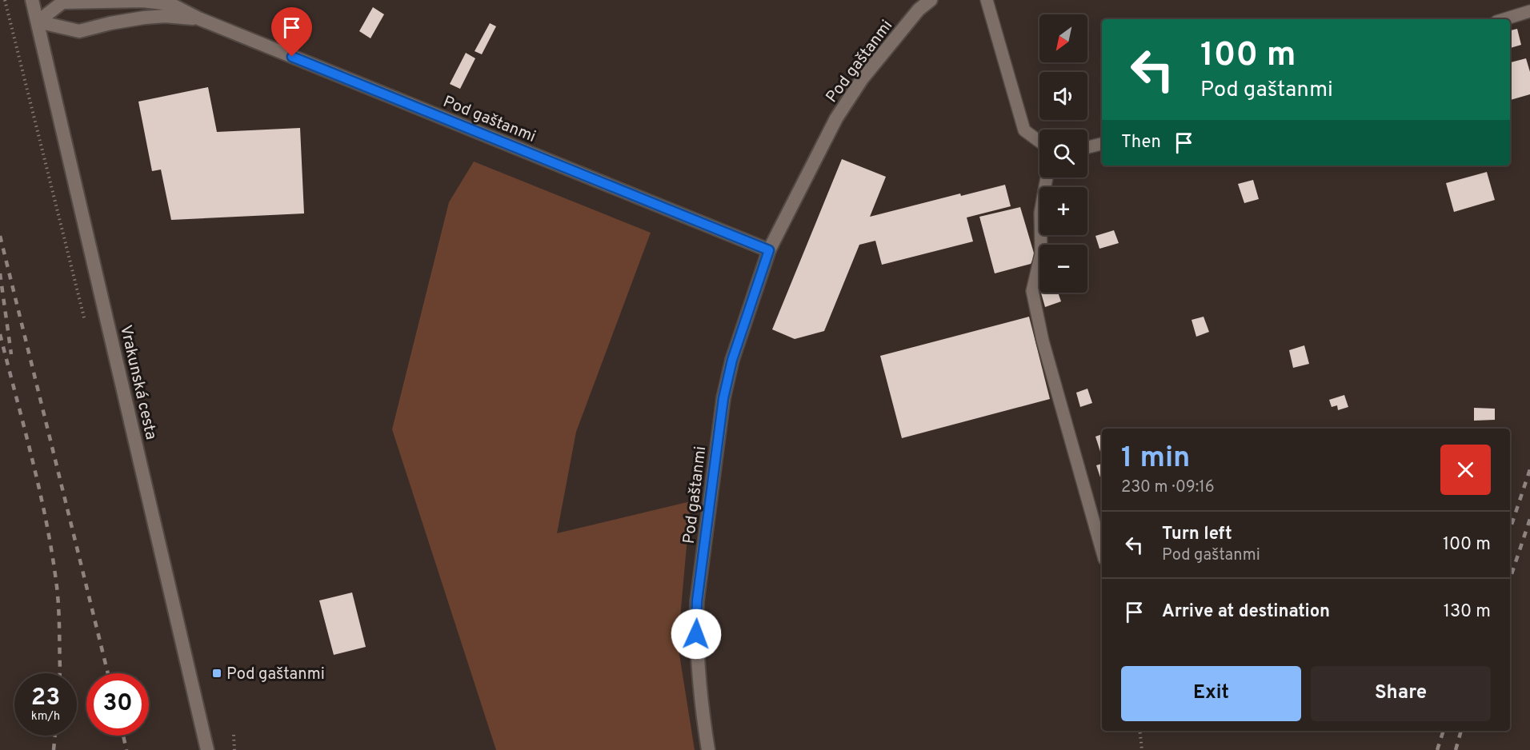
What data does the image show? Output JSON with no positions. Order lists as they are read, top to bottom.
{
  "streets": {
    "street": ["Pod gaštanmi", "Vrakunská cesta"]
  },
  "crossings": [
    ["Pod gaštanmi", "Vrakunská cesta"]
  ],
  "places": {
    "transit": ["Pod gaštanmi"]
  },
  "north": "bottom left",
  "page": {
    "map_buttons": ["+", "−"],
    "turn": ["100 m", "Pod gaštanmi"],
    "then": "Then",
    "heading": ["1 min", "230 m · 09:16"],
    "list": [
      {
        "name": "Turn left",
        "note": "Pod gaštanmi",
        "value": "100 m"
      },
      {
        "name": "Arrive at destination",
        "value": "130 m"
      }
    ],
    "buttons": ["Exit", "Share"],
    "speed": "23 km/h",
    "limit": "30"
  }
}
